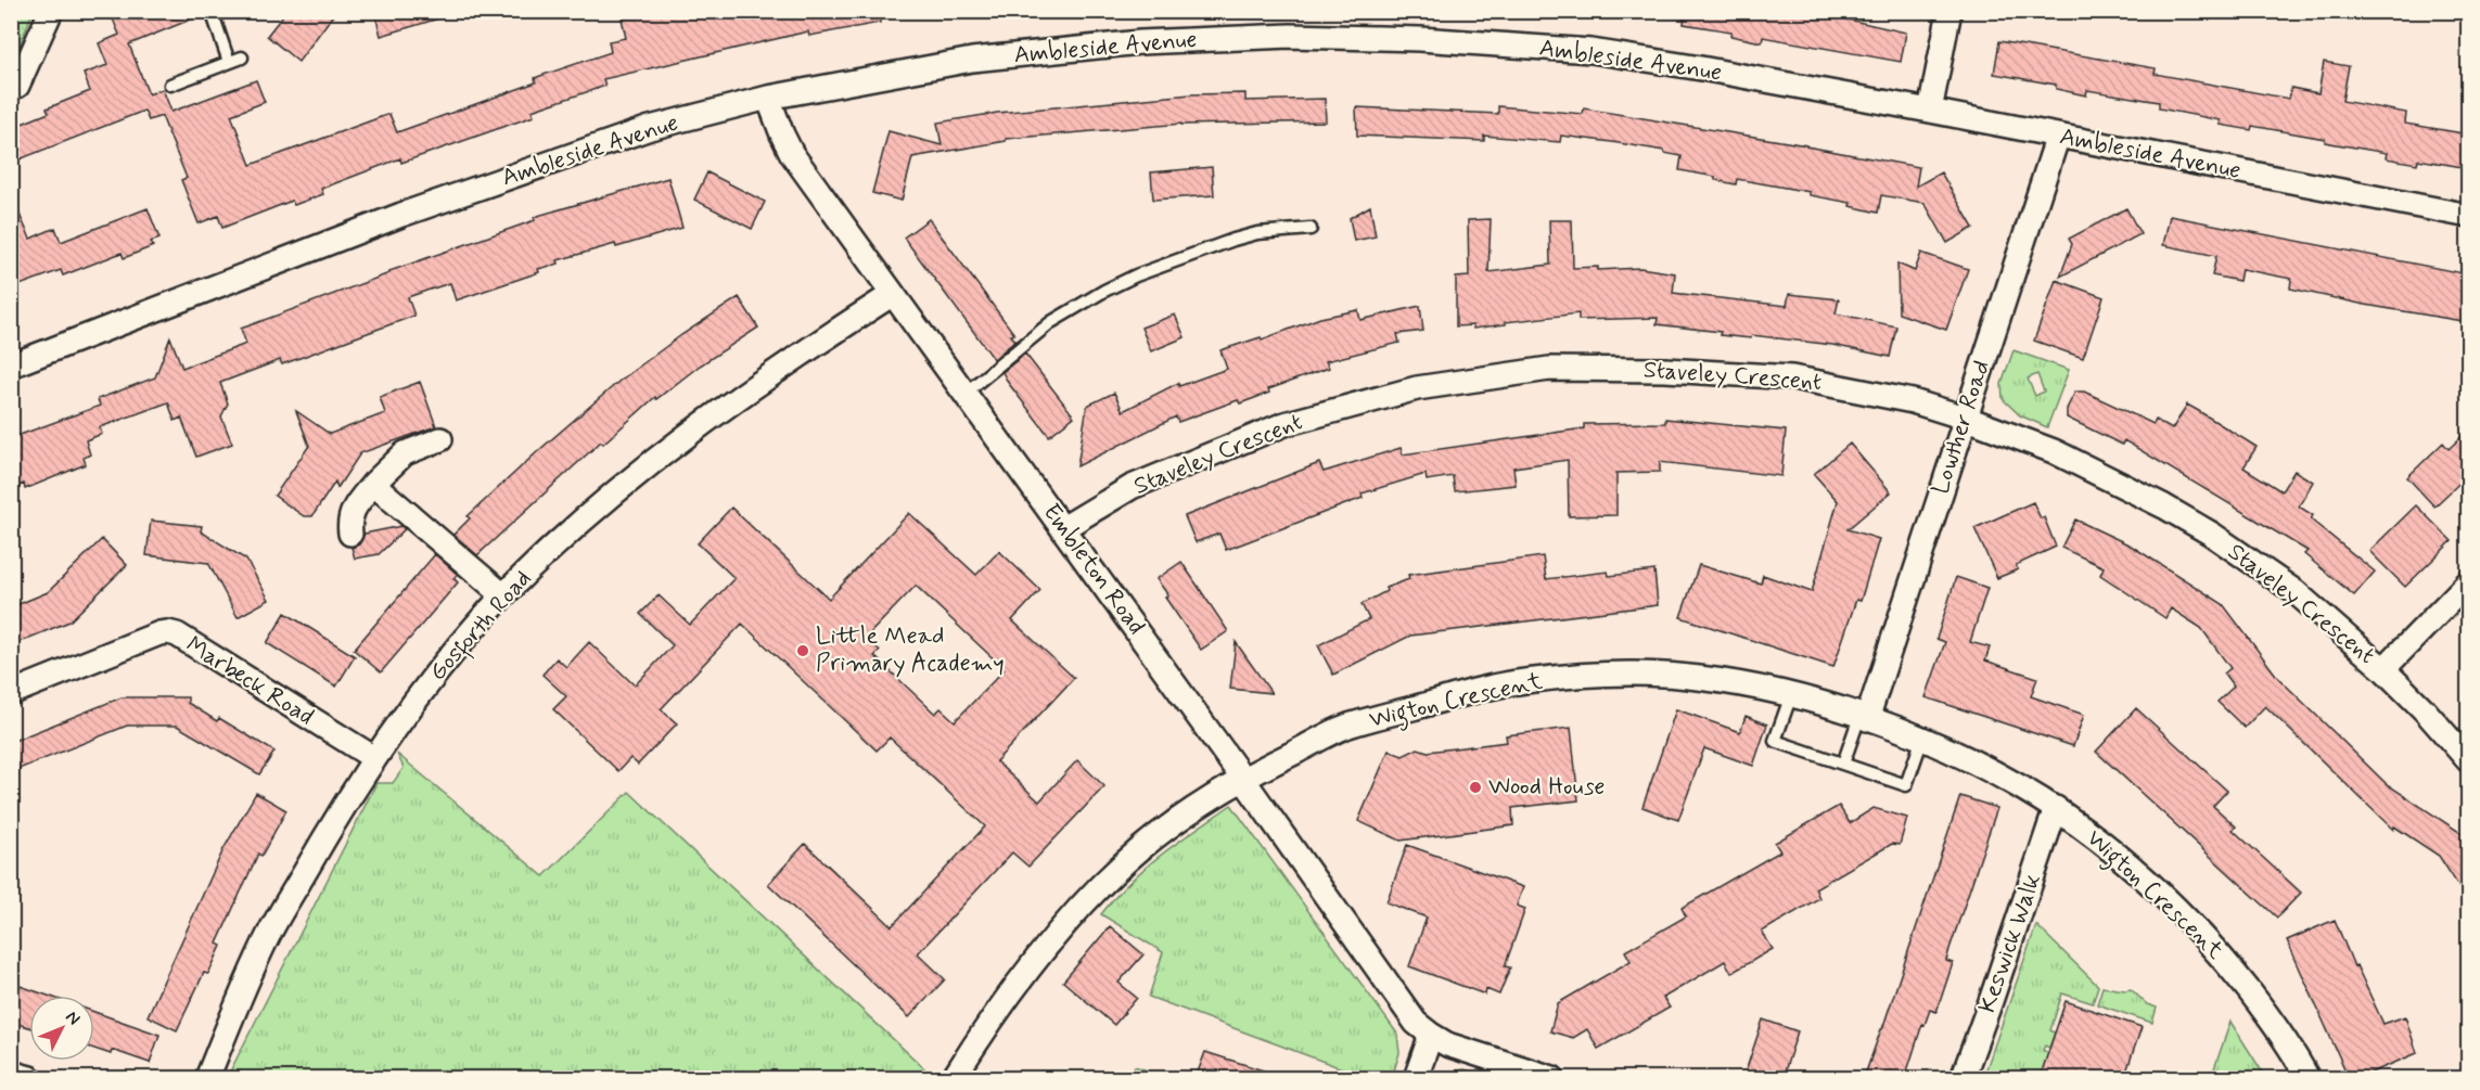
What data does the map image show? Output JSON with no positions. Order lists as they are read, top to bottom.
{
  "streets": {
    "street": [
      "Ambleside Avenue",
      "Staveley Crescent",
      "Lowther Road",
      "Embleton Road",
      "Gosforth Road",
      "Marbeck Road",
      "Wigton Crescent",
      "Keswick Walk"
    ]
  },
  "crossings": [
    ["Ambleside Avenue", "Lowther Road"],
    ["Ambleside Avenue", "Embleton Road"],
    ["Staveley Crescent", "Lowther Road"],
    ["Staveley Crescent", "Embleton Road"],
    ["Lowther Road", "Wigton Crescent"],
    ["Embleton Road", "Gosforth Road"],
    ["Embleton Road", "Wigton Crescent"],
    ["Gosforth Road", "Marbeck Road"],
    ["Wigton Crescent", "Keswick Walk"]
  ],
  "places": ["Little Mead Primary Academy", "Wood House"],
  "north": "top right"
}
